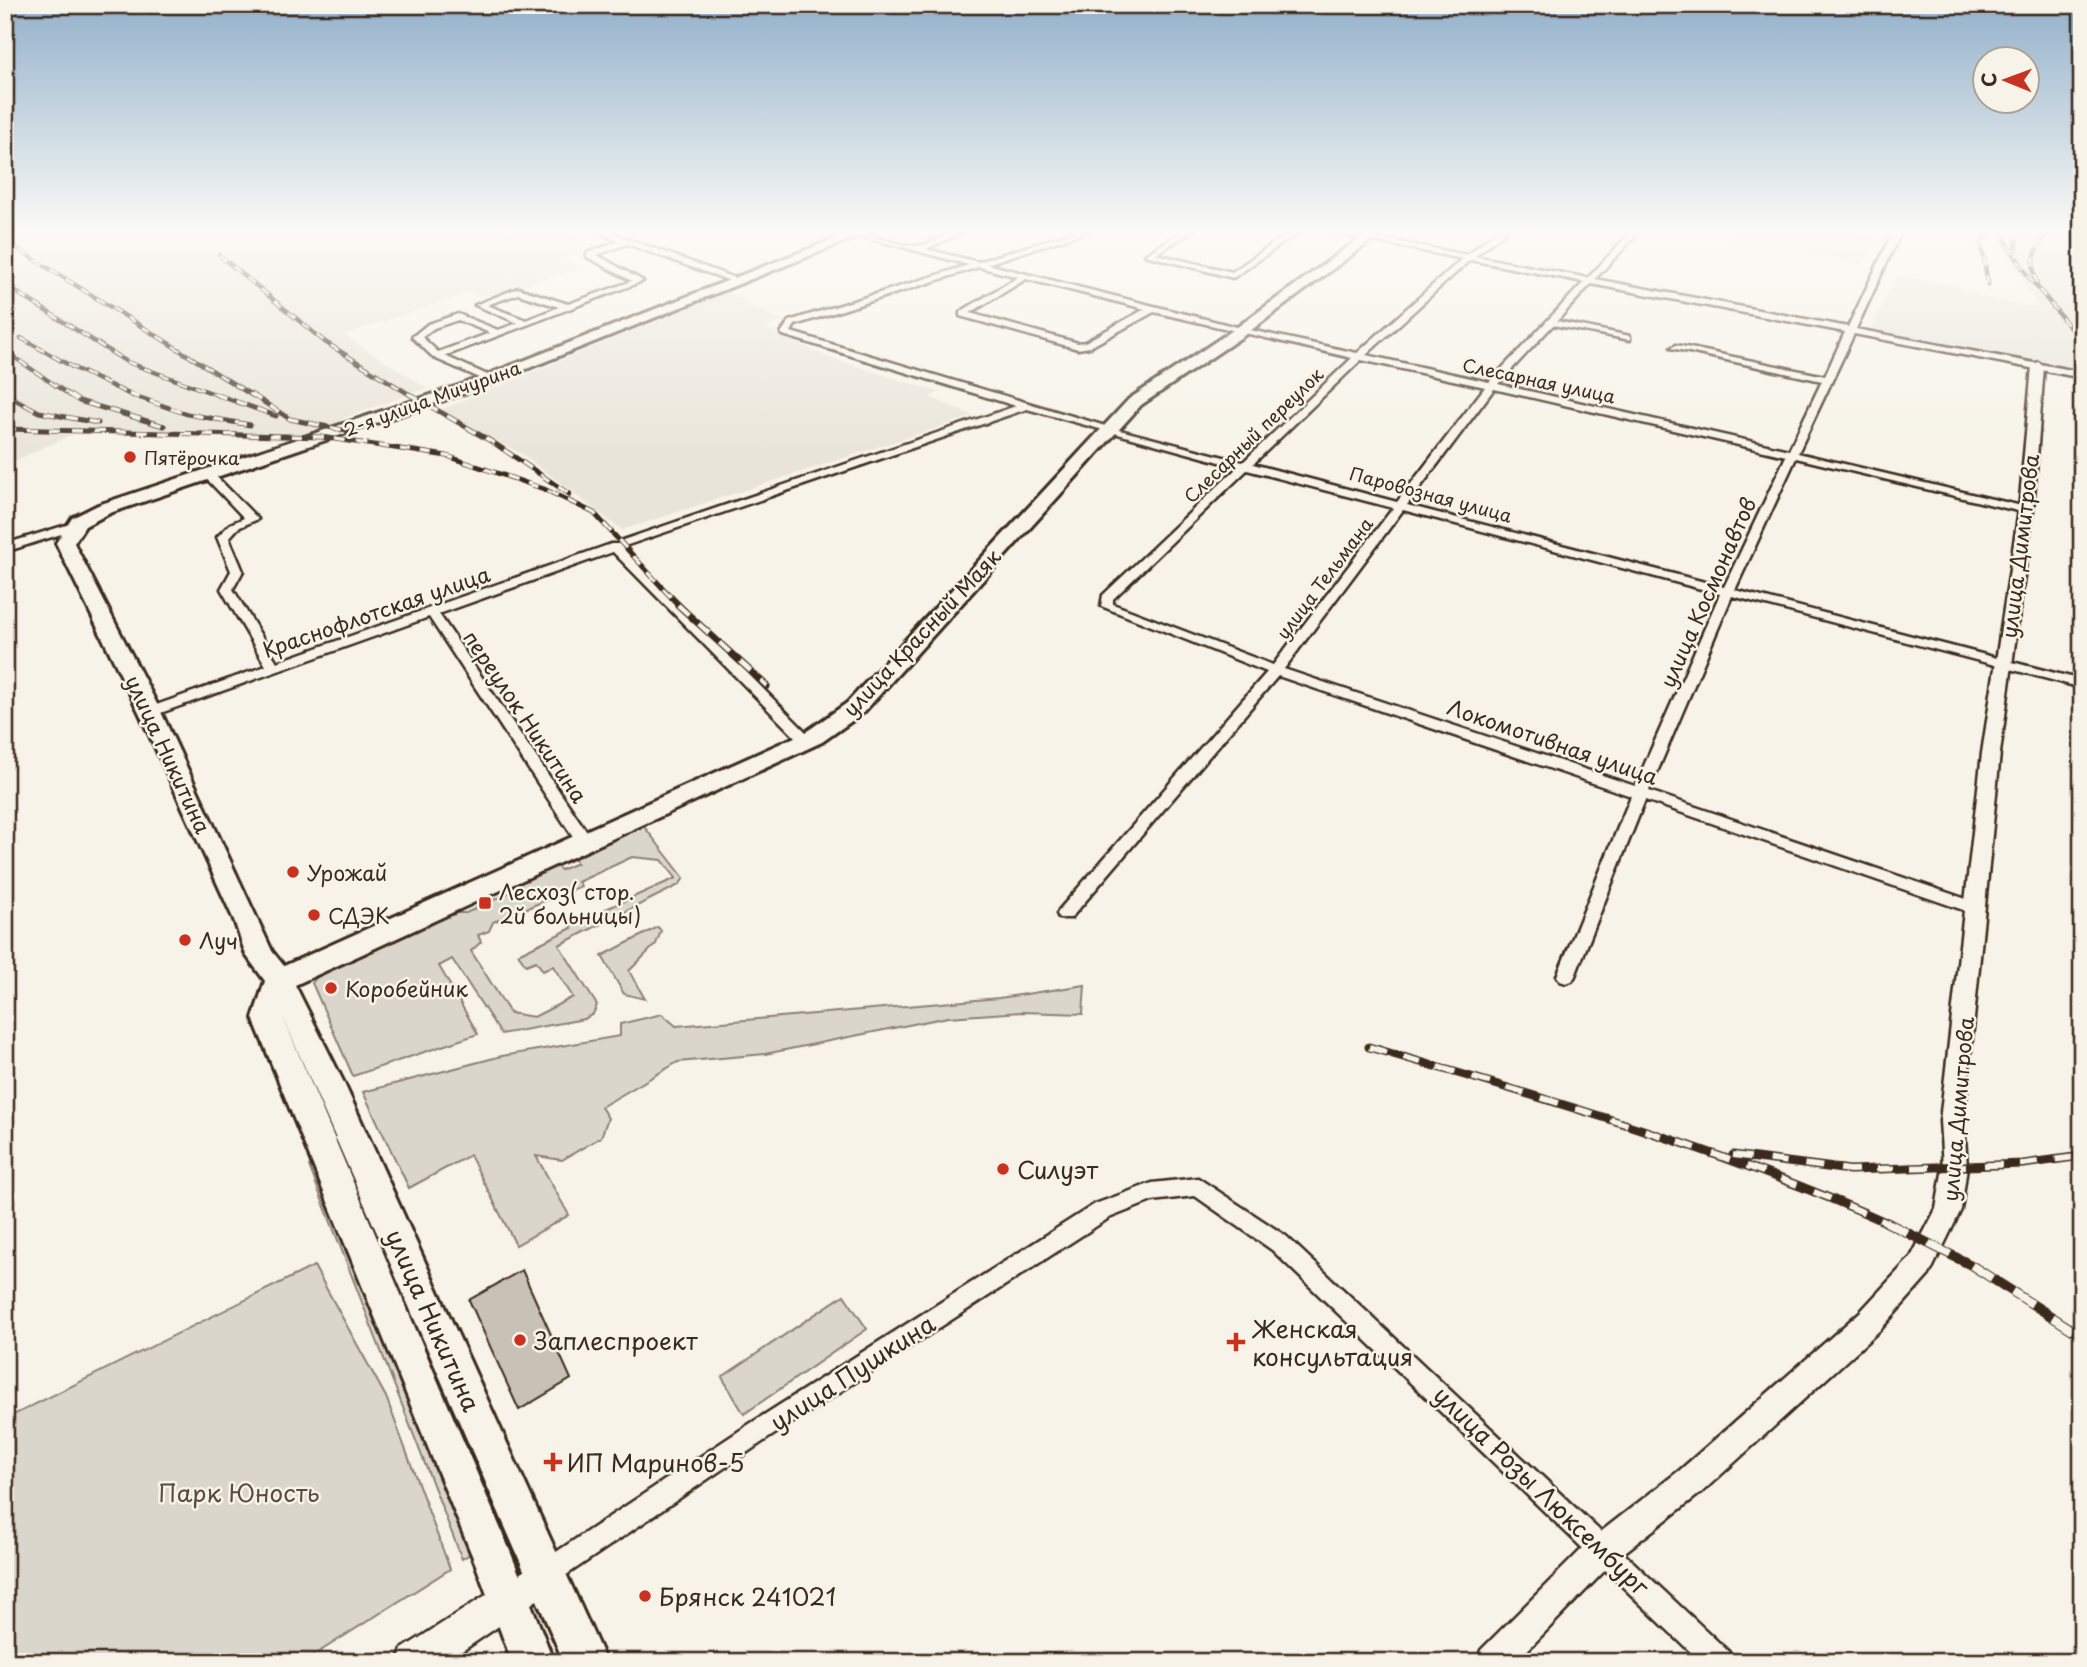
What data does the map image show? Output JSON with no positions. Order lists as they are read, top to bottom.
{
  "streets": {
    "main road": [
      "2-я улица Мичурина",
      "улица Красный Маяк",
      "улица Никитина",
      "улица Пушкина"
    ],
    "street": [
      "Слесарная улица",
      "Слесарный переулок",
      "Паровозная улица",
      "улица Димитрова",
      "улица Тельмана",
      "улица Космонавтов",
      "Краснофлотская улица",
      "переулок Никитина",
      "Локомотивная улица",
      "улица Розы Люксембург"
    ]
  },
  "crossings": [
    ["Слесарная улица", "Слесарный переулок"],
    ["Слесарная улица", "улица Димитрова"],
    ["Слесарная улица", "улица Тельмана"],
    ["Слесарная улица", "улица Космонавтов"],
    ["Слесарная улица", "улица Красный Маяк"],
    ["2-я улица Мичурина", "улица Никитина"],
    ["Слесарный переулок", "Паровозная улица"],
    ["Слесарный переулок", "Локомотивная улица"],
    ["Паровозная улица", "улица Димитрова"],
    ["Паровозная улица", "улица Тельмана"],
    ["Паровозная улица", "улица Космонавтов"],
    ["Паровозная улица", "Краснофлотская улица"],
    ["Паровозная улица", "улица Красный Маяк"],
    ["улица Димитрова", "Локомотивная улица"],
    ["улица Димитрова", "улица Розы Люксембург"],
    ["улица Тельмана", "Локомотивная улица"],
    ["улица Космонавтов", "Локомотивная улица"],
    ["Краснофлотская улица", "переулок Никитина"],
    ["Краснофлотская улица", "улица Никитина"],
    ["улица Красный Маяк", "переулок Никитина"],
    ["улица Красный Маяк", "улица Никитина"],
    ["улица Никитина", "улица Пушкина"],
    ["улица Пушкина", "улица Розы Люксембург"]
  ],
  "parks": ["Парк Юность"],
  "places": {
    "other": [
      "Пятёрочка",
      "Урожай",
      "СДЭК",
      "Луч",
      "Коробейник",
      "Силуэт",
      "Заплеспроект",
      "Брянск 241021"
    ],
    "transit": ["Лесхоз( стор. 2й больницы)"],
    "health": ["Женская консультация", "ИП Маринов-5"]
  },
  "north": "left"
}
